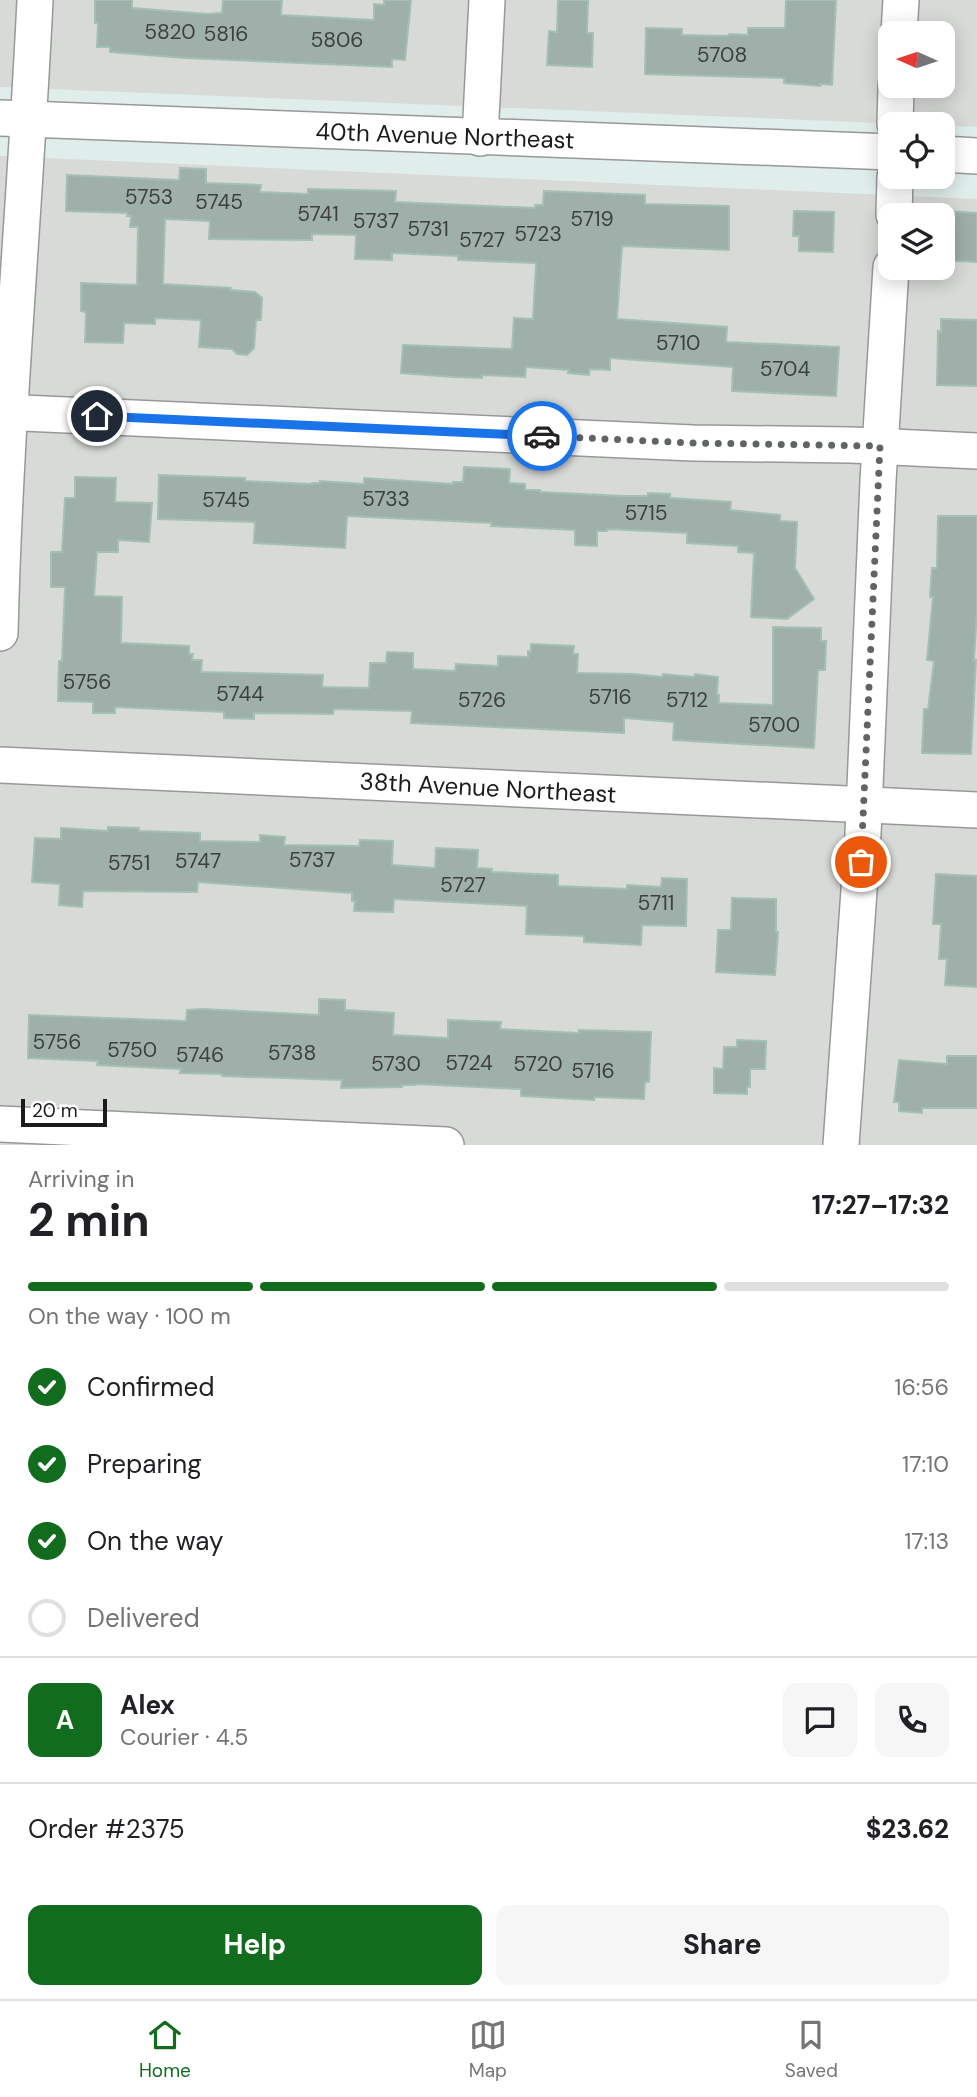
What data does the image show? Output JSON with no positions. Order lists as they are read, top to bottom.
{
  "streets": {
    "street": ["40th Avenue Northeast", "38th Avenue Northeast"]
  },
  "house_numbers": [
    "5820",
    "5816",
    "5806",
    "5708",
    "5753",
    "5745",
    "5741",
    "5719",
    "5737",
    "5731",
    "5723",
    "5727",
    "5710",
    "5704",
    "5733",
    "5745",
    "5715",
    "5756",
    "5744",
    "5716",
    "5726",
    "5712",
    "5700",
    "5737",
    "5747",
    "5751",
    "5727",
    "5711",
    "5756",
    "5750",
    "5738",
    "5746",
    "5724",
    "5730",
    "5720",
    "5716"
  ],
  "scale_bar": "20 m",
  "north": "left",
  "page": {
    "scale": "20 m",
    "heading": ["2 min", "Arriving in", "17:27–17:32"],
    "panel": [
      "Alex",
      "Courier · 4.5",
      "Order #2375",
      "$23.62"
    ],
    "bar": "On the way · 100 m",
    "list": [
      ["Confirmed", "16:56"],
      ["Preparing", "17:10"],
      ["On the way", "17:13"],
      "Delivered"
    ],
    "round": "A",
    "buttons": ["Help", "Share"],
    "tabs": ["Home", "Map", "Saved"]
  }
}
